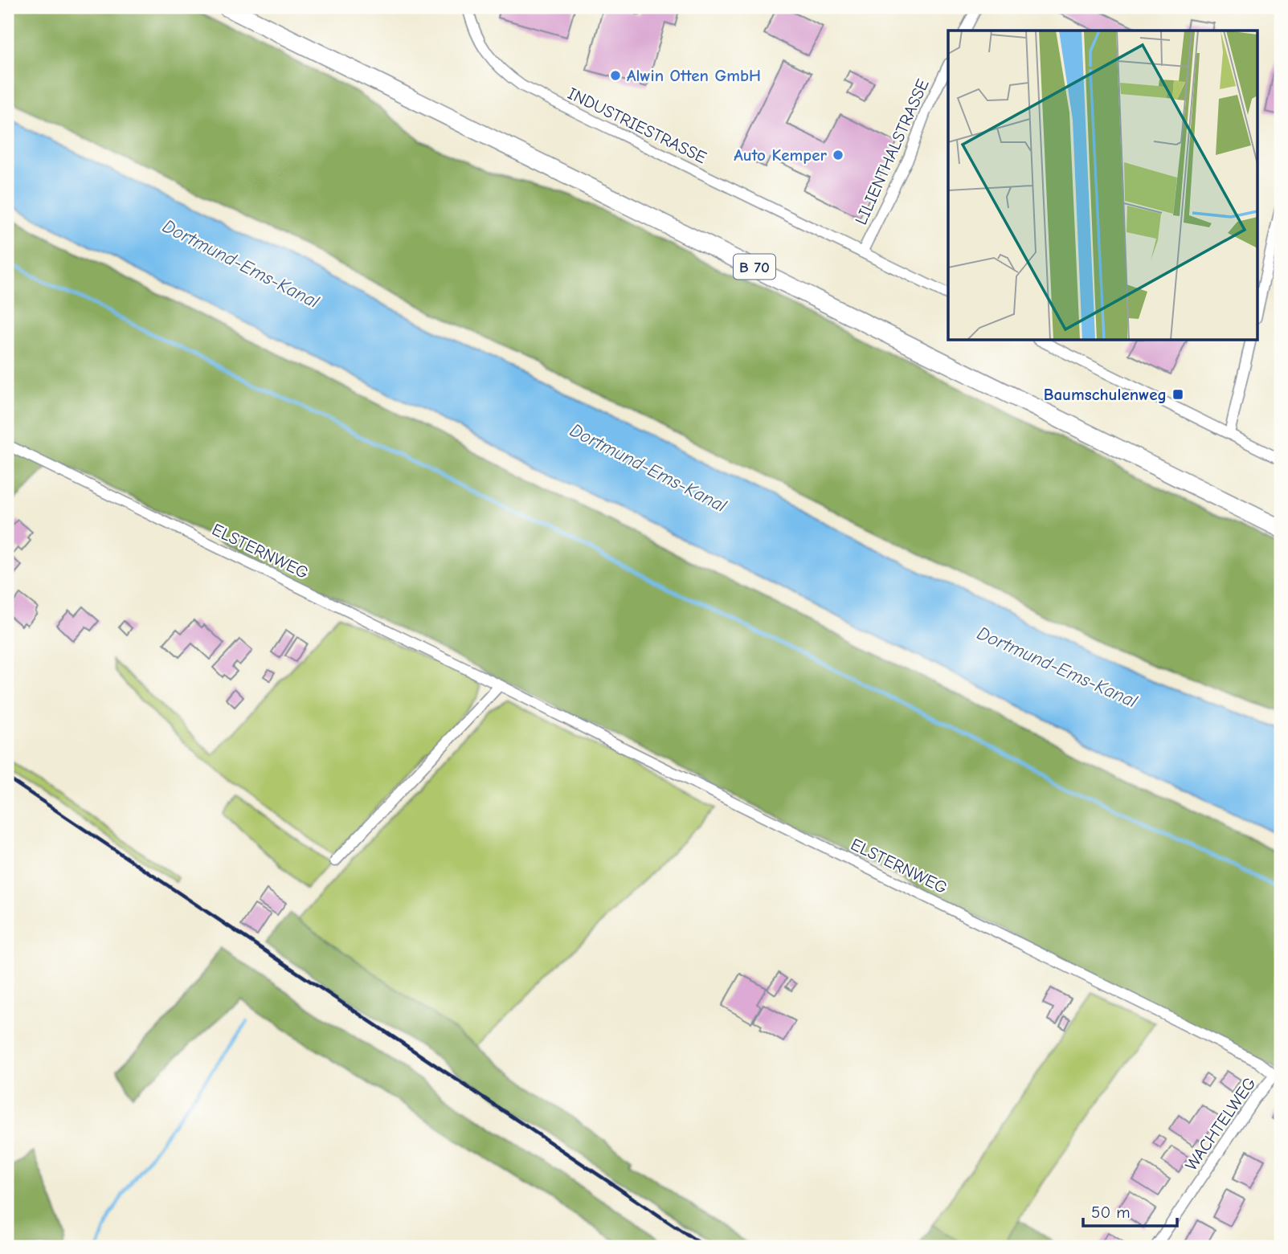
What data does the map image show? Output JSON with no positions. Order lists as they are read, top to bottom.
{
  "streets": {
    "main road": ["B 70"],
    "street": [
      "INDUSTRIESTRASSE",
      "LILIENTHALSTRASSE",
      "ELSTERNWEG",
      "WACHTELWEG"
    ]
  },
  "crossings": [
    ["INDUSTRIESTRASSE", "LILIENTHALSTRASSE"],
    ["ELSTERNWEG", "WACHTELWEG"]
  ],
  "water": ["Dortmund-Ems-Kanal"],
  "places": {
    "other": ["Alwin Otten GmbH", "Auto Kemper"],
    "transit": ["Baumschulenweg"]
  },
  "scale_bar": "50 m"
}
